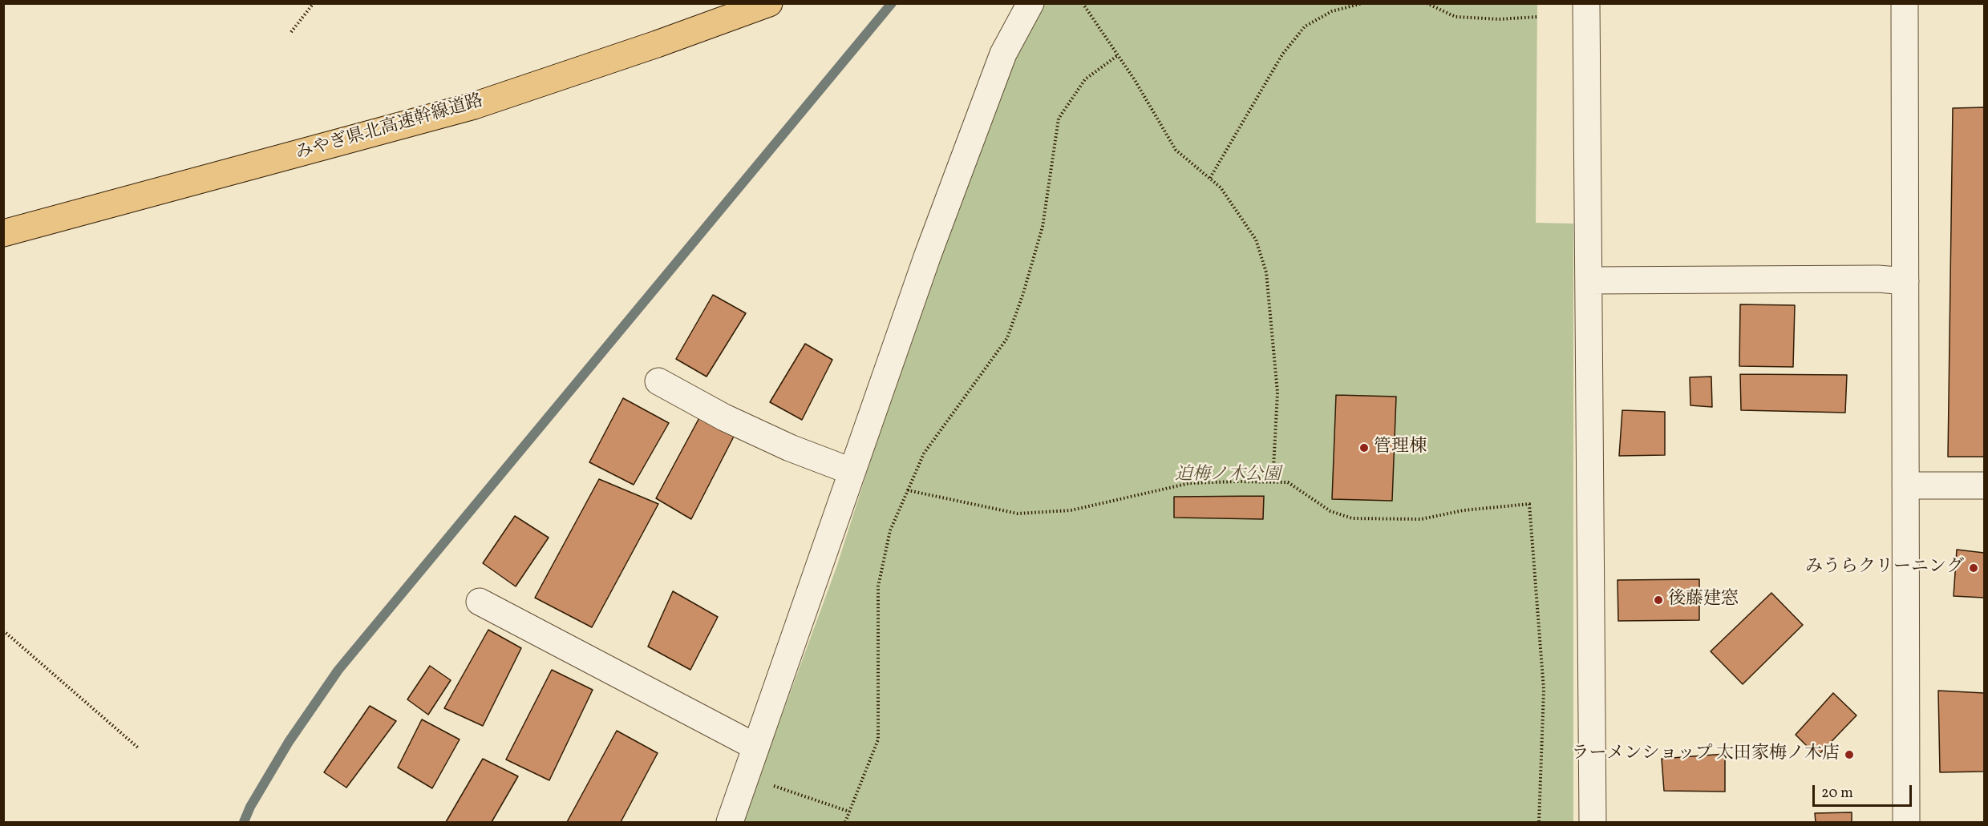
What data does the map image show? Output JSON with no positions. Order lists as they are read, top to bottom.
{
  "streets": {
    "main road": ["みやぎ県北高速幹線道路"]
  },
  "parks": ["迫梅ノ木公園"],
  "places": [
    "管理棟",
    "みうらクリーニング",
    "後藤建窓",
    "ラーメンショップ 太田家梅ノ木店"
  ],
  "scale_bar": "20 m"
}
